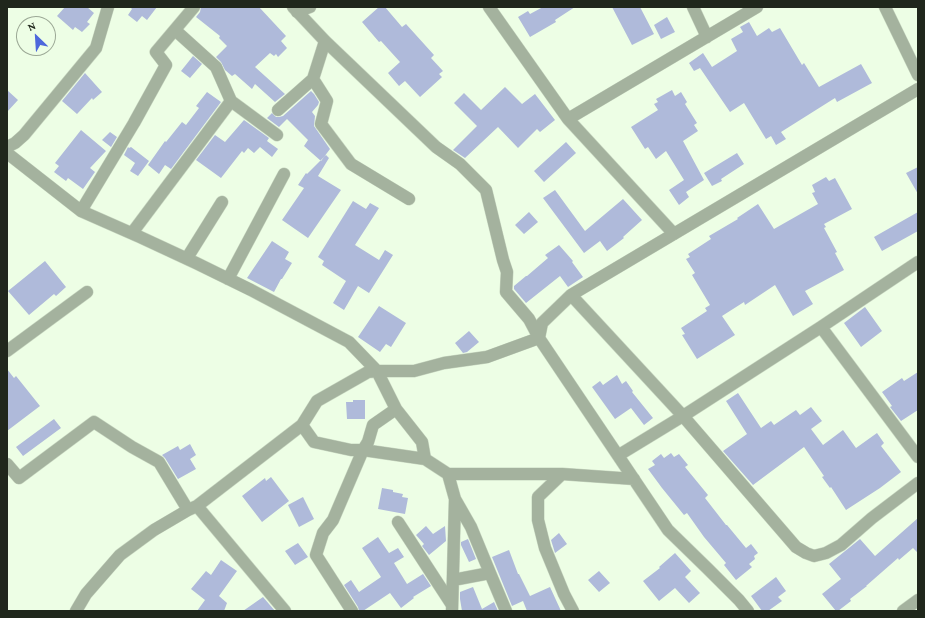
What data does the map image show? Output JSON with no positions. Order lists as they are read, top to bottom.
{
  "north": "top left"
}
